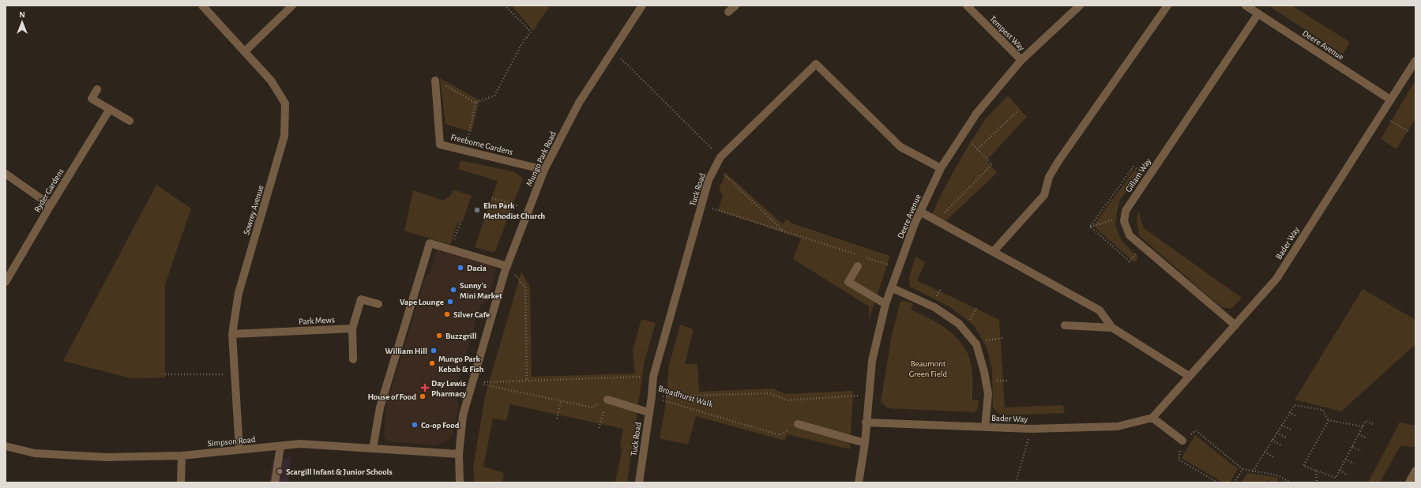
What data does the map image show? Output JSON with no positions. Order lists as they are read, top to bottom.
{
  "streets": {
    "street": [
      "Tempest Way",
      "Deere Avenue",
      "Freeborne Gardens",
      "Mungo Park Road",
      "Gillam Way",
      "Tuck Road",
      "Ryder Gardens",
      "Sowrey Avenue",
      "Bader Way",
      "Park Mews",
      "Simpson Road"
    ],
    "path": ["Broadhurst Walk"]
  },
  "crossings": [
    ["Tempest Way", "Deere Avenue"],
    ["Deere Avenue", "Gillam Way"],
    ["Deere Avenue", "Tuck Road"],
    ["Deere Avenue", "Bader Way"],
    ["Deere Avenue", "Broadhurst Walk"],
    ["Freeborne Gardens", "Mungo Park Road"],
    ["Mungo Park Road", "Broadhurst Walk"],
    ["Mungo Park Road", "Simpson Road"],
    ["Tuck Road", "Broadhurst Walk"],
    ["Sowrey Avenue", "Park Mews"],
    ["Sowrey Avenue", "Simpson Road"]
  ],
  "parks": ["Beaumont Green Field"],
  "places": {
    "other": [
      "Elm Park Methodist Church",
      "Dacia",
      "Sunny's Mini Market",
      "Vape Lounge",
      "Silver Cafe",
      "Buzzgrill",
      "William Hill",
      "Mungo Park Kebab & Fish",
      "House of Food",
      "Co-op Food",
      "Scargill Infant & Junior Schools"
    ],
    "health": ["Day Lewis Pharmacy"]
  },
  "north": "top"
}
